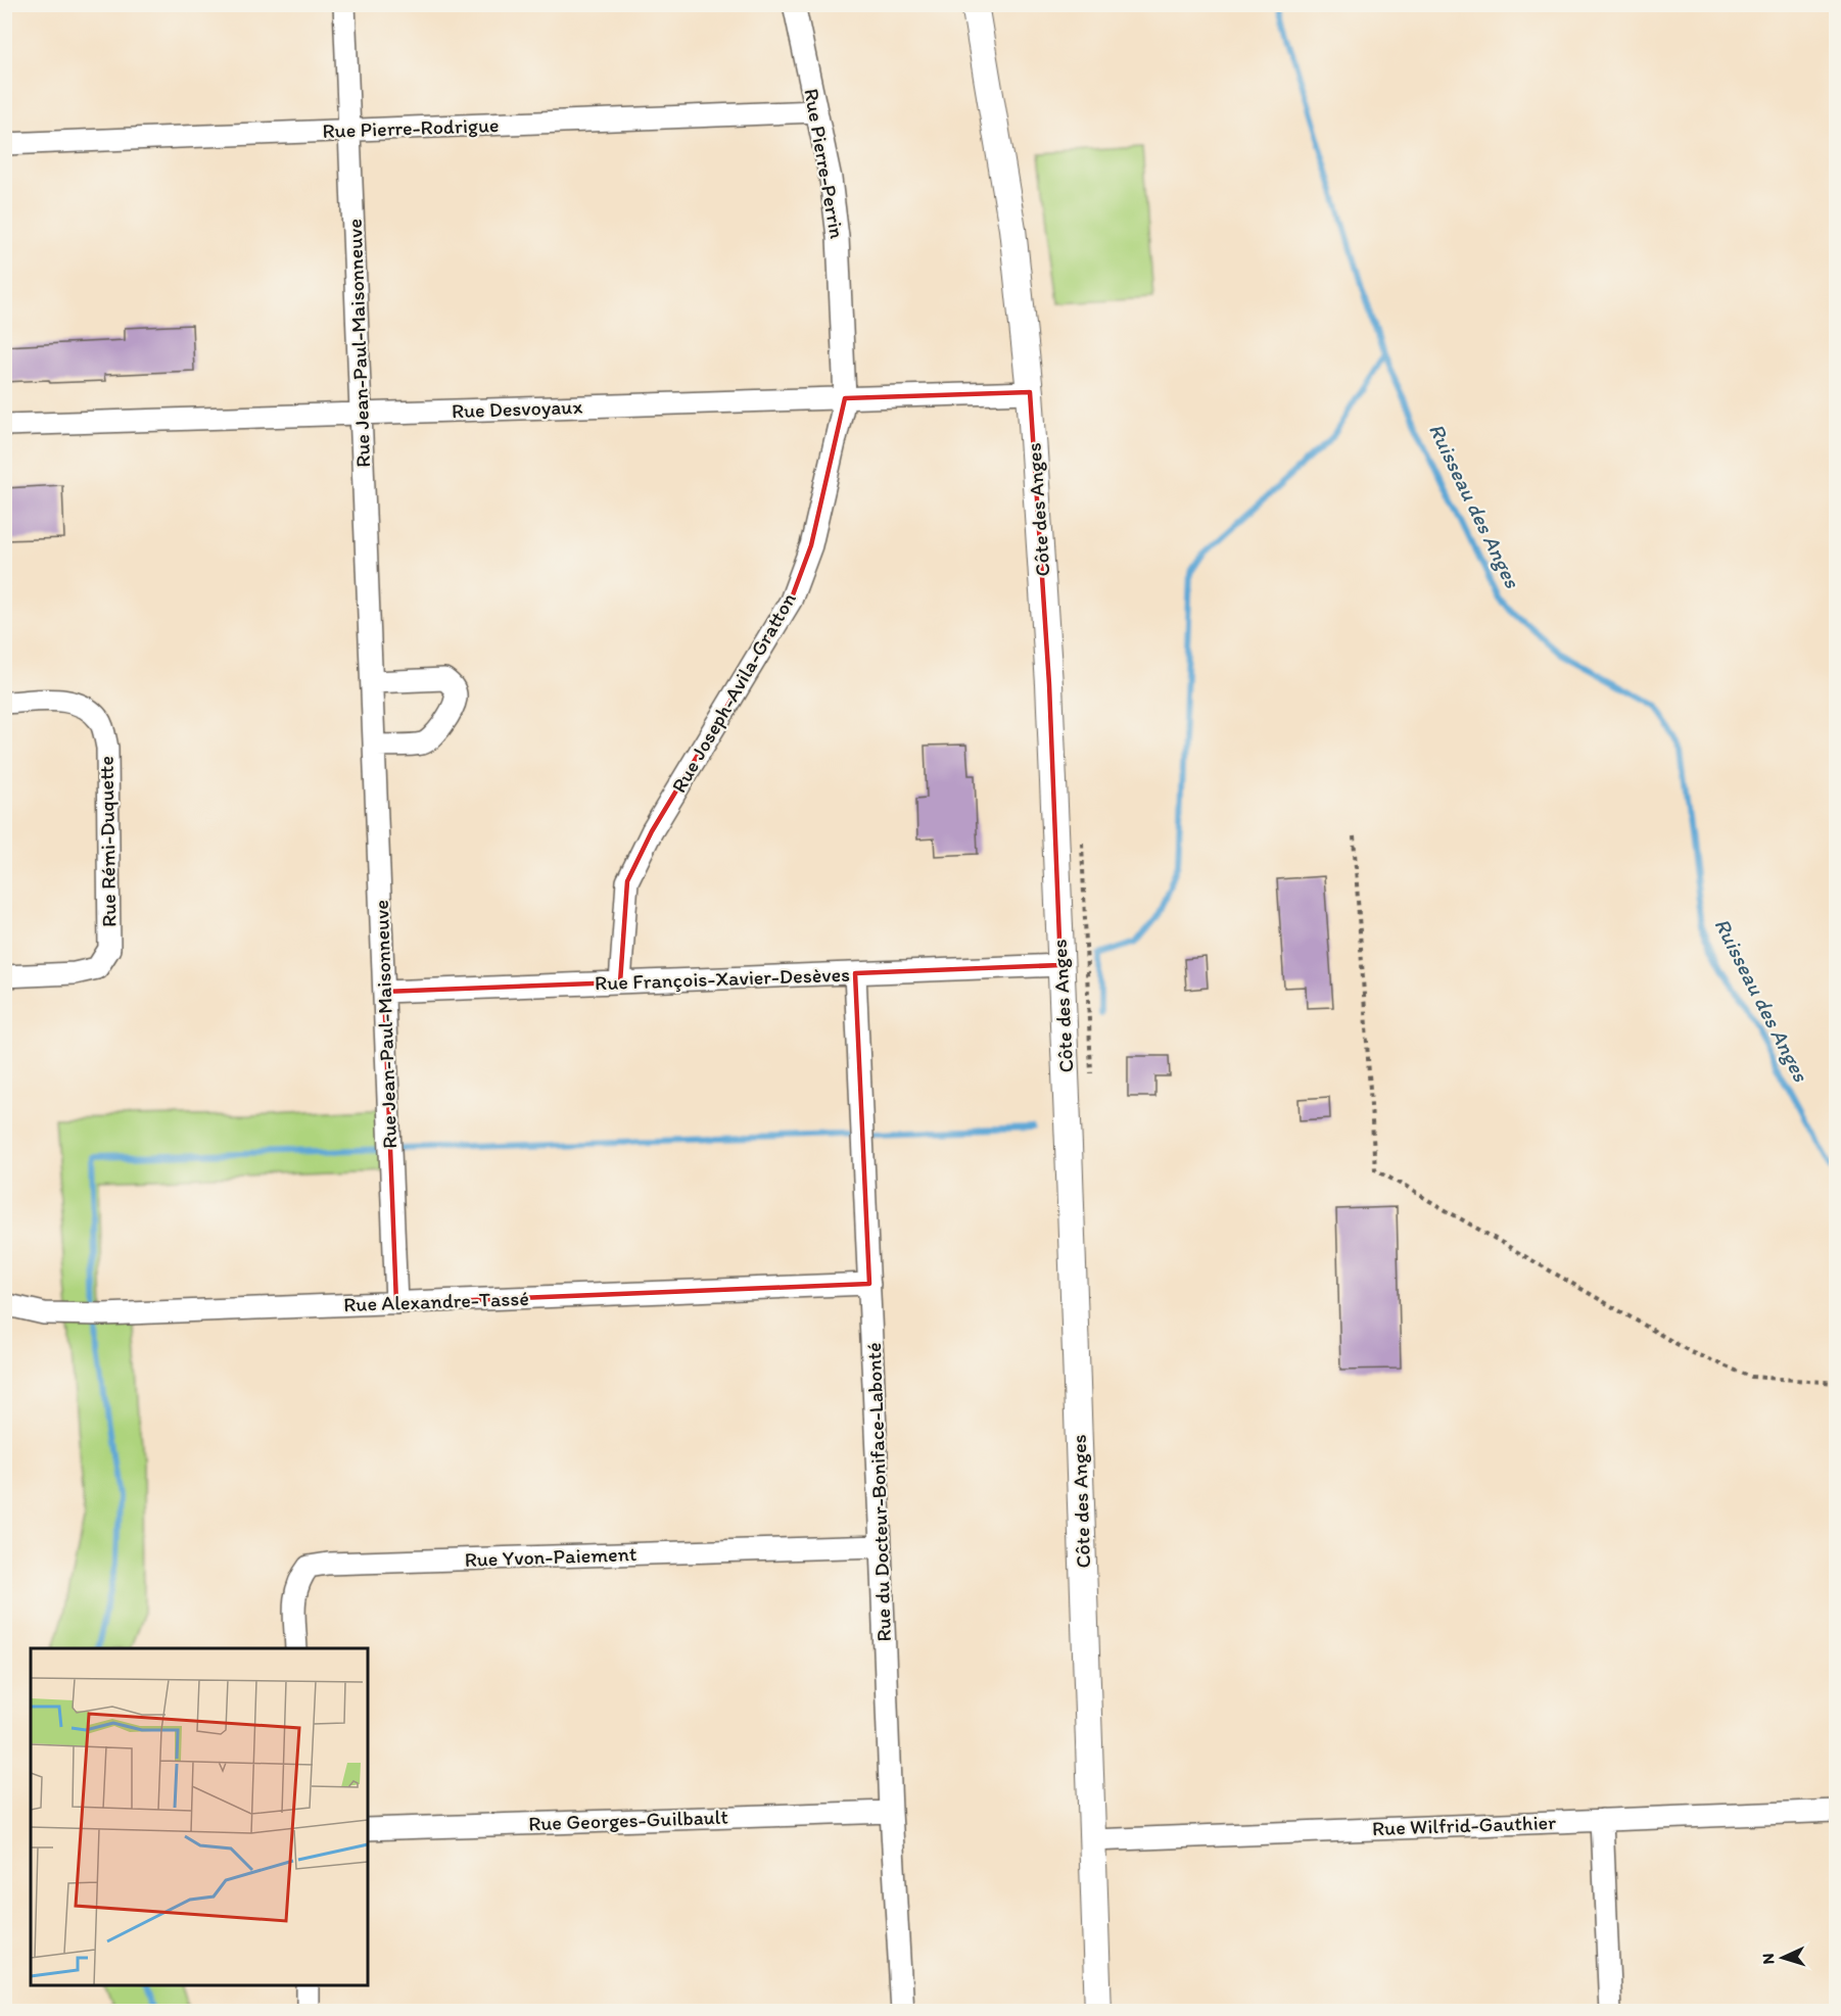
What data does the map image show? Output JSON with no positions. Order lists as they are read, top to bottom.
{
  "streets": {
    "street": [
      "Rue Pierre-Rodrigue",
      "Rue Pierre-Perrin",
      "Rue Jean-Paul-Maisonneuve",
      "Rue Desvoyaux",
      "Côte des Anges",
      "Rue Joseph-Avila-Gratton",
      "Rue Rémi-Duquette",
      "Rue François-Xavier-Desèves",
      "Rue Alexandre-Tassé",
      "Rue du Docteur-Boniface-Labonté",
      "Rue Yvon-Paiement",
      "Rue Georges-Guilbault",
      "Rue Wilfrid-Gauthier"
    ]
  },
  "crossings": [
    ["Rue Pierre-Rodrigue", "Rue Pierre-Perrin"],
    ["Rue Pierre-Rodrigue", "Rue Jean-Paul-Maisonneuve"],
    ["Rue Pierre-Perrin", "Rue Desvoyaux"],
    ["Rue Pierre-Perrin", "Rue Joseph-Avila-Gratton"],
    ["Rue Jean-Paul-Maisonneuve", "Rue Desvoyaux"],
    ["Rue Jean-Paul-Maisonneuve", "Rue François-Xavier-Desèves"],
    ["Rue Jean-Paul-Maisonneuve", "Rue Alexandre-Tassé"],
    ["Rue Desvoyaux", "Côte des Anges"],
    ["Rue Desvoyaux", "Rue Joseph-Avila-Gratton"],
    ["Côte des Anges", "Rue François-Xavier-Desèves"],
    ["Côte des Anges", "Rue Wilfrid-Gauthier"],
    ["Rue Joseph-Avila-Gratton", "Rue François-Xavier-Desèves"],
    ["Rue François-Xavier-Desèves", "Rue du Docteur-Boniface-Labonté"],
    ["Rue Alexandre-Tassé", "Rue du Docteur-Boniface-Labonté"],
    ["Rue du Docteur-Boniface-Labonté", "Rue Yvon-Paiement"],
    ["Rue du Docteur-Boniface-Labonté", "Rue Georges-Guilbault"]
  ],
  "water": ["Ruisseau des Anges"],
  "north": "left"
}
